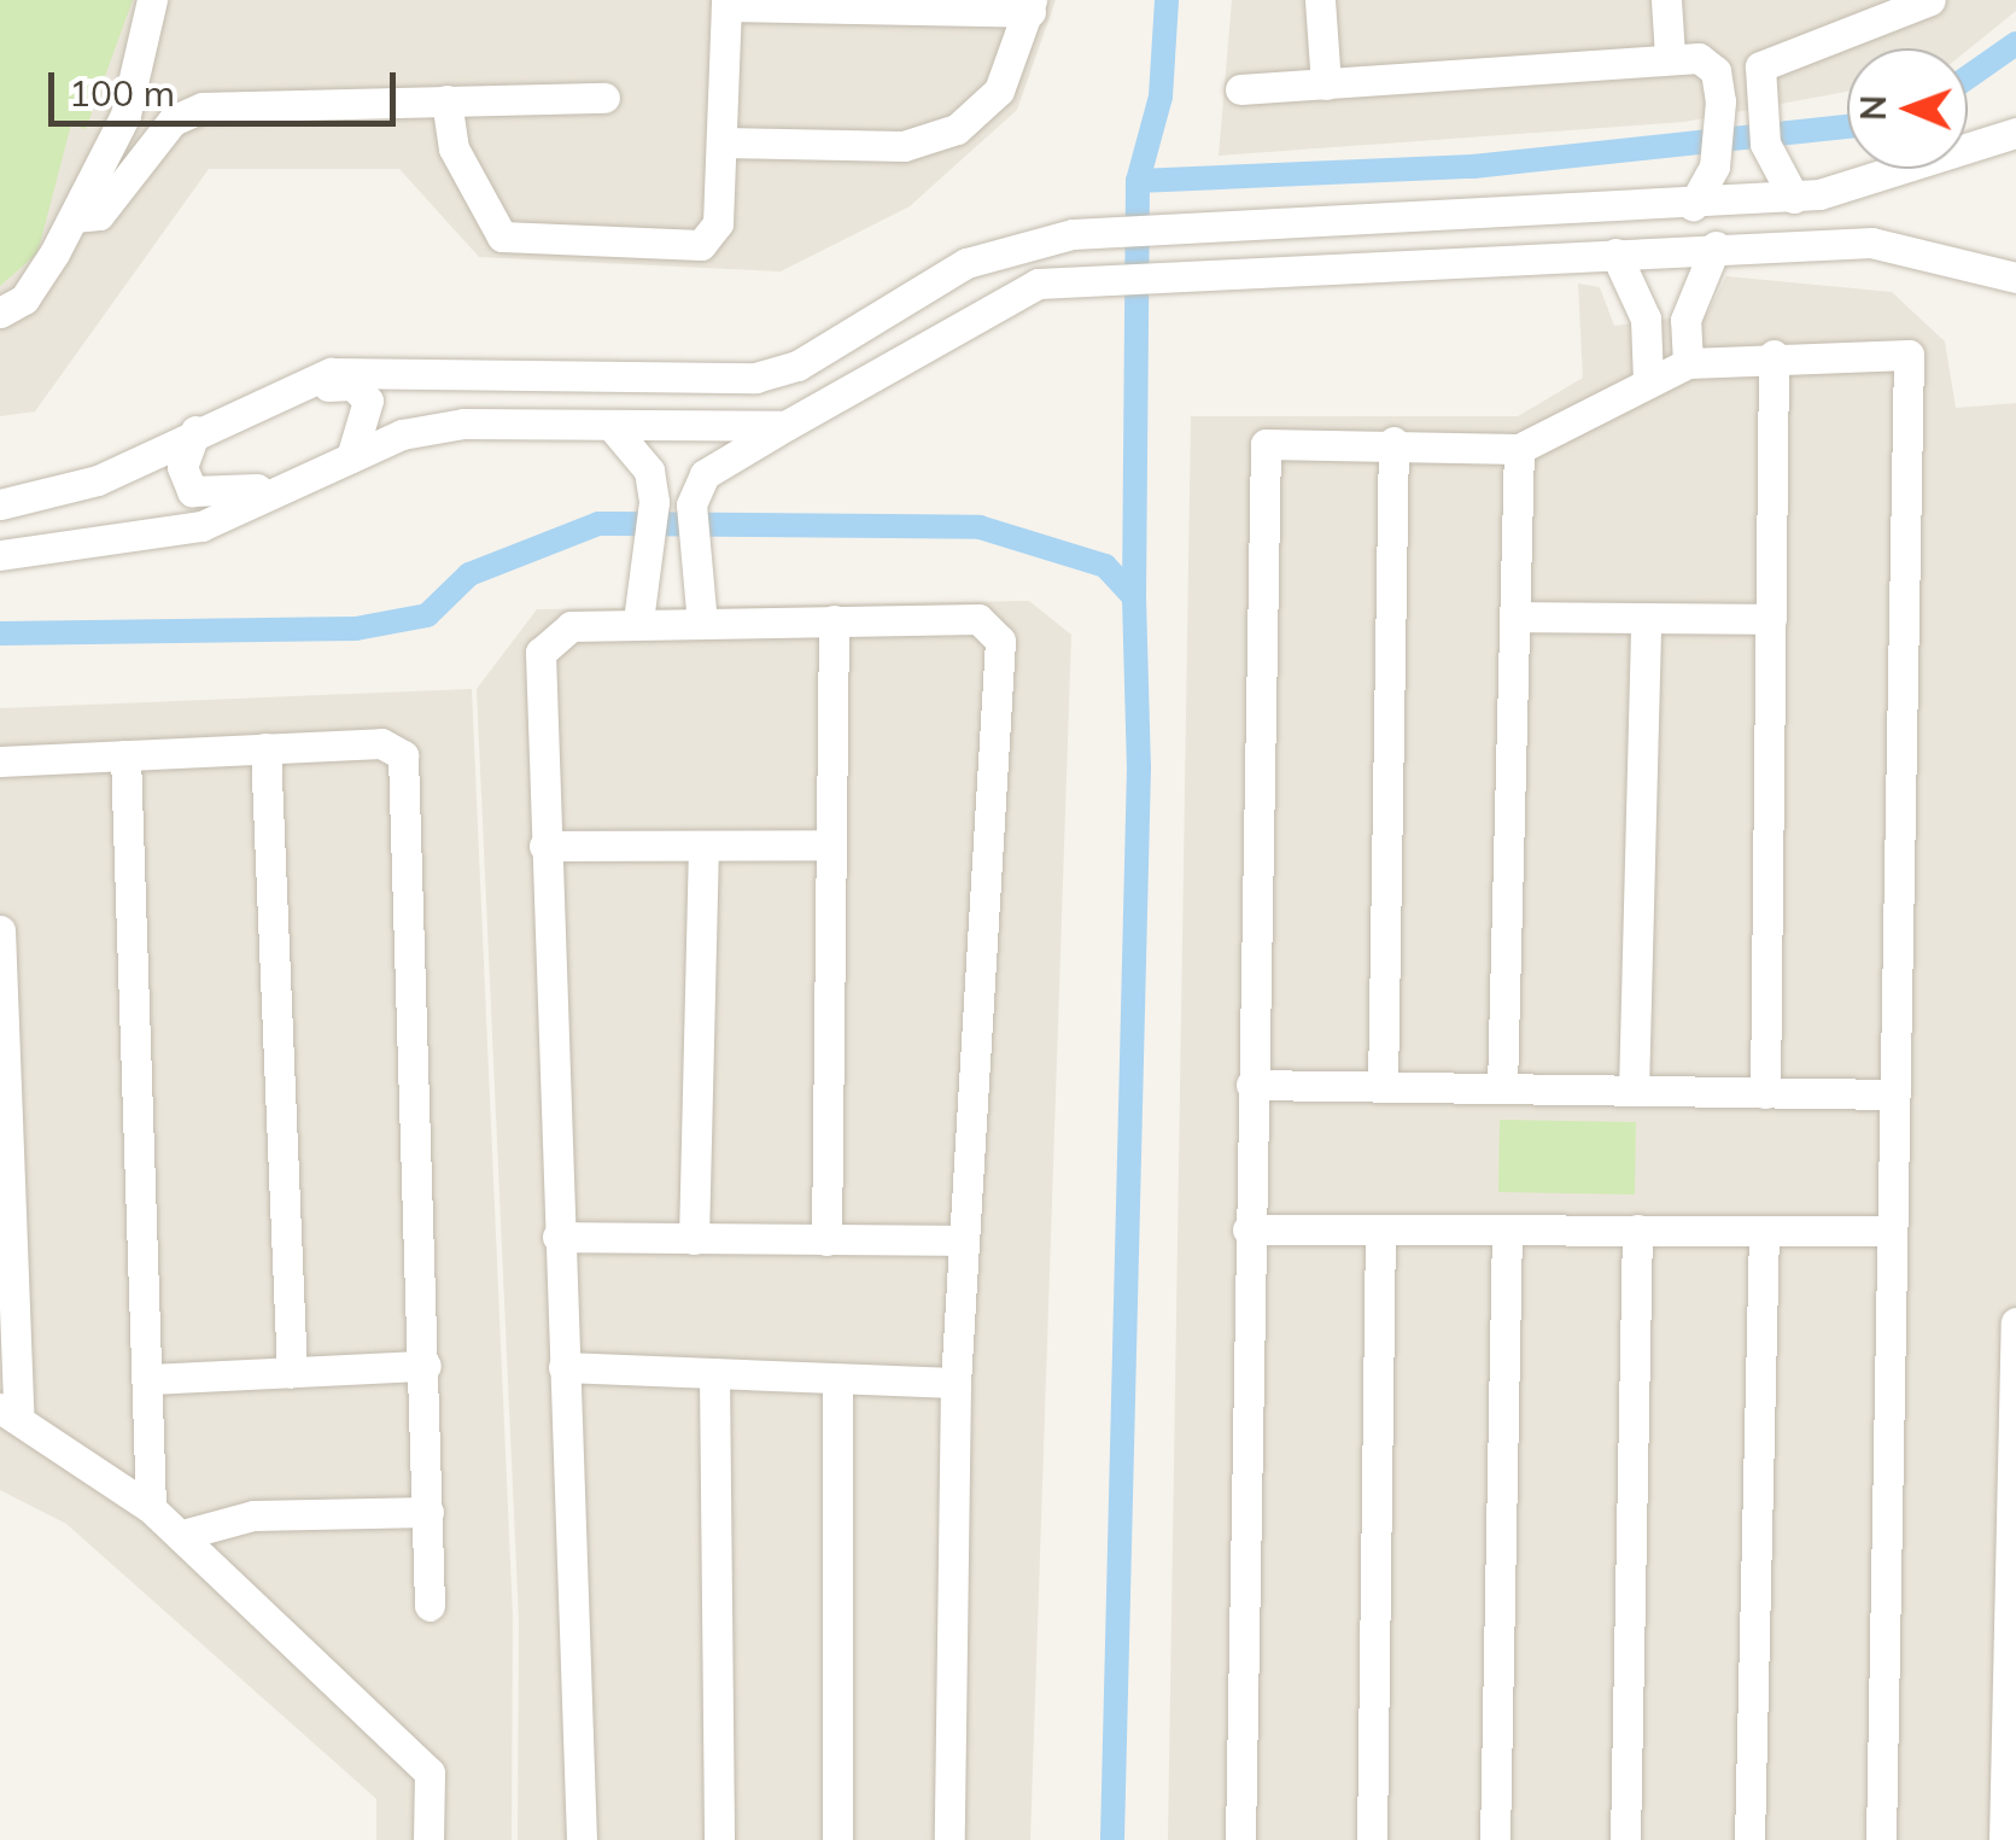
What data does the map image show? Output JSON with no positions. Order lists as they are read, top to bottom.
{
  "scale_bar": "100 m",
  "north": "left"
}
